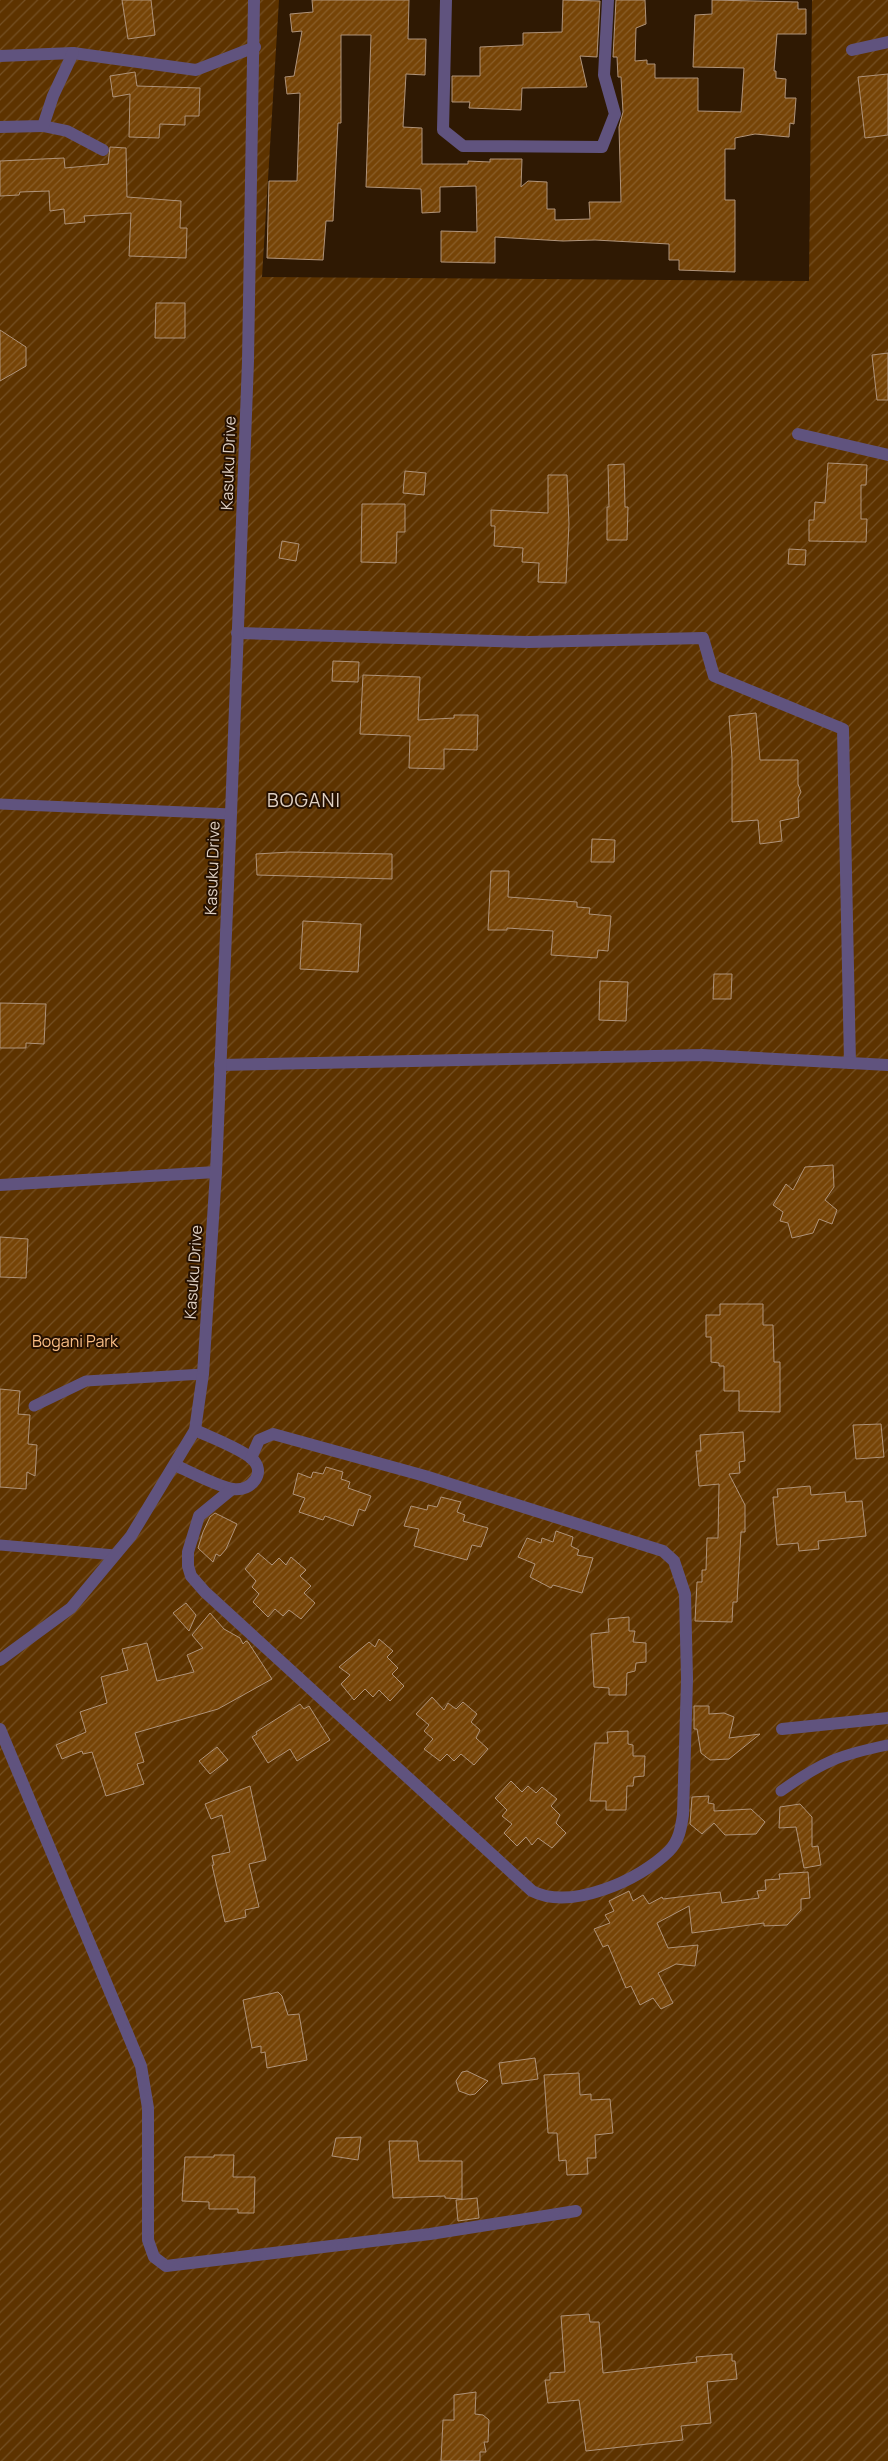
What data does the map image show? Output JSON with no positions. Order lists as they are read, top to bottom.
{
  "streets": {
    "street": ["Kasuku Drive"]
  },
  "districts": ["BOGANI"],
  "parks": ["Bogani Park"]
}
